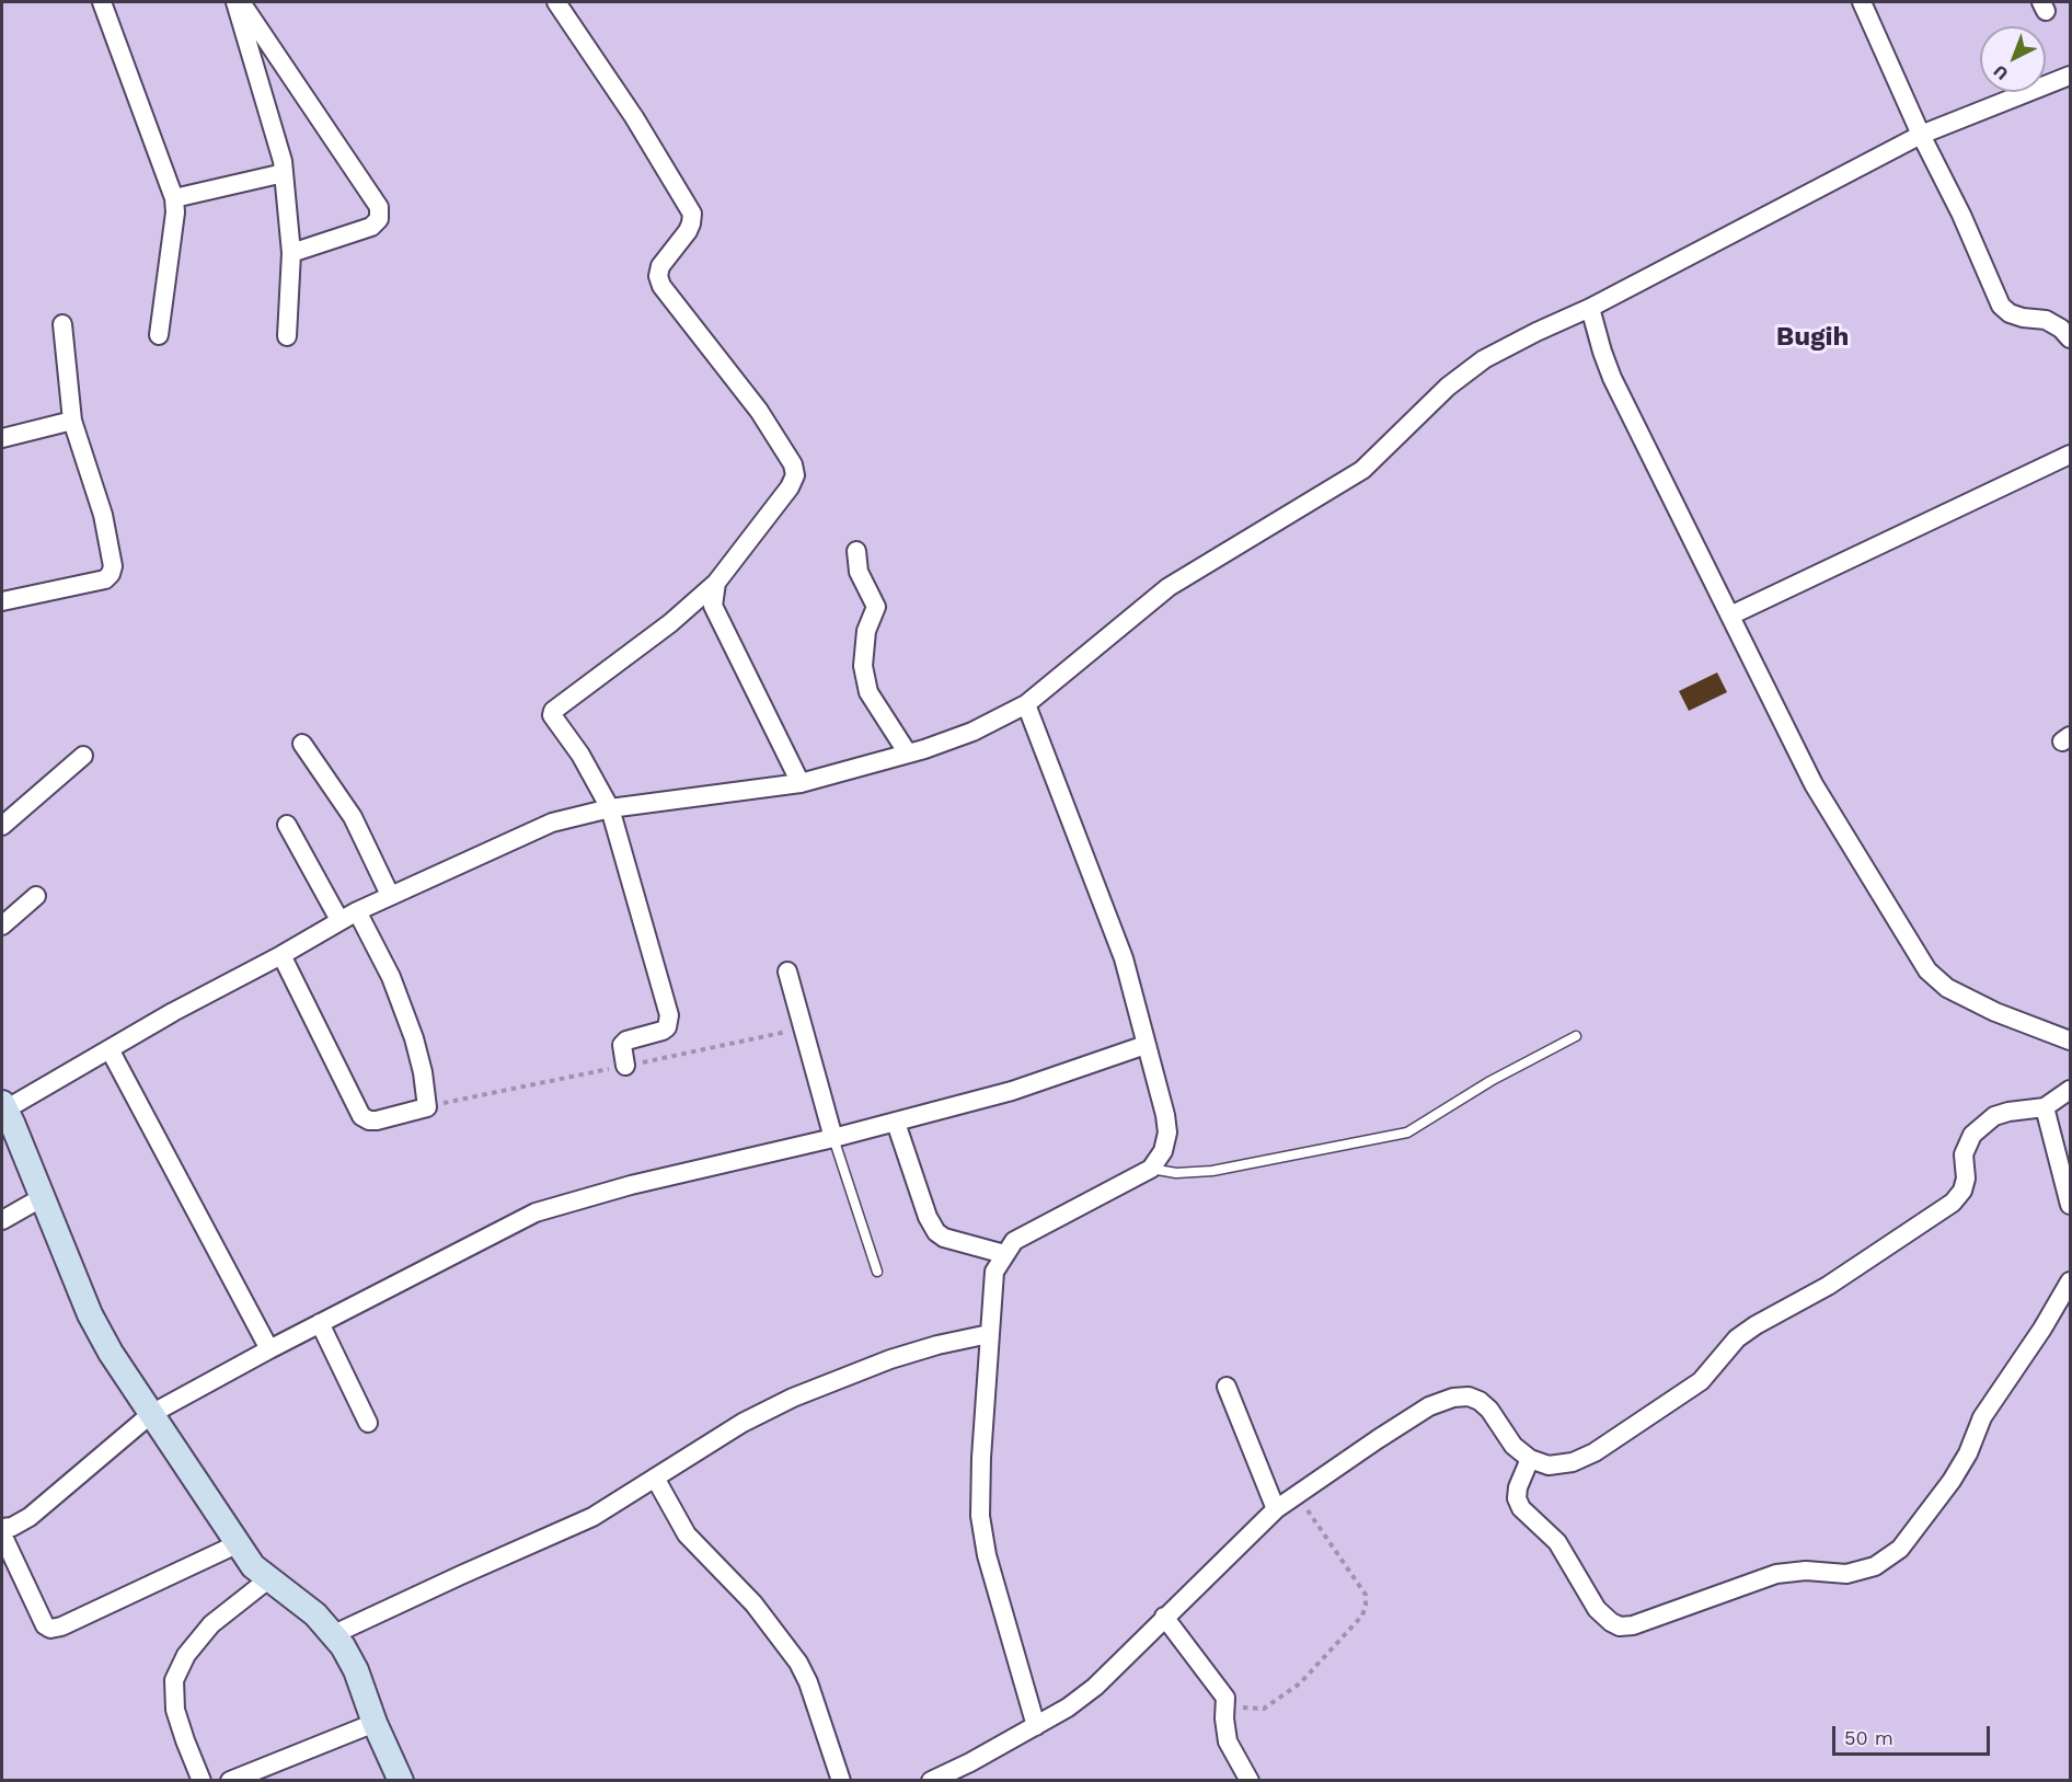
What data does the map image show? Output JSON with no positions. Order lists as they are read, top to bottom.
{
  "districts": ["Bugih"],
  "scale_bar": "50 m",
  "north": "bottom left"
}
